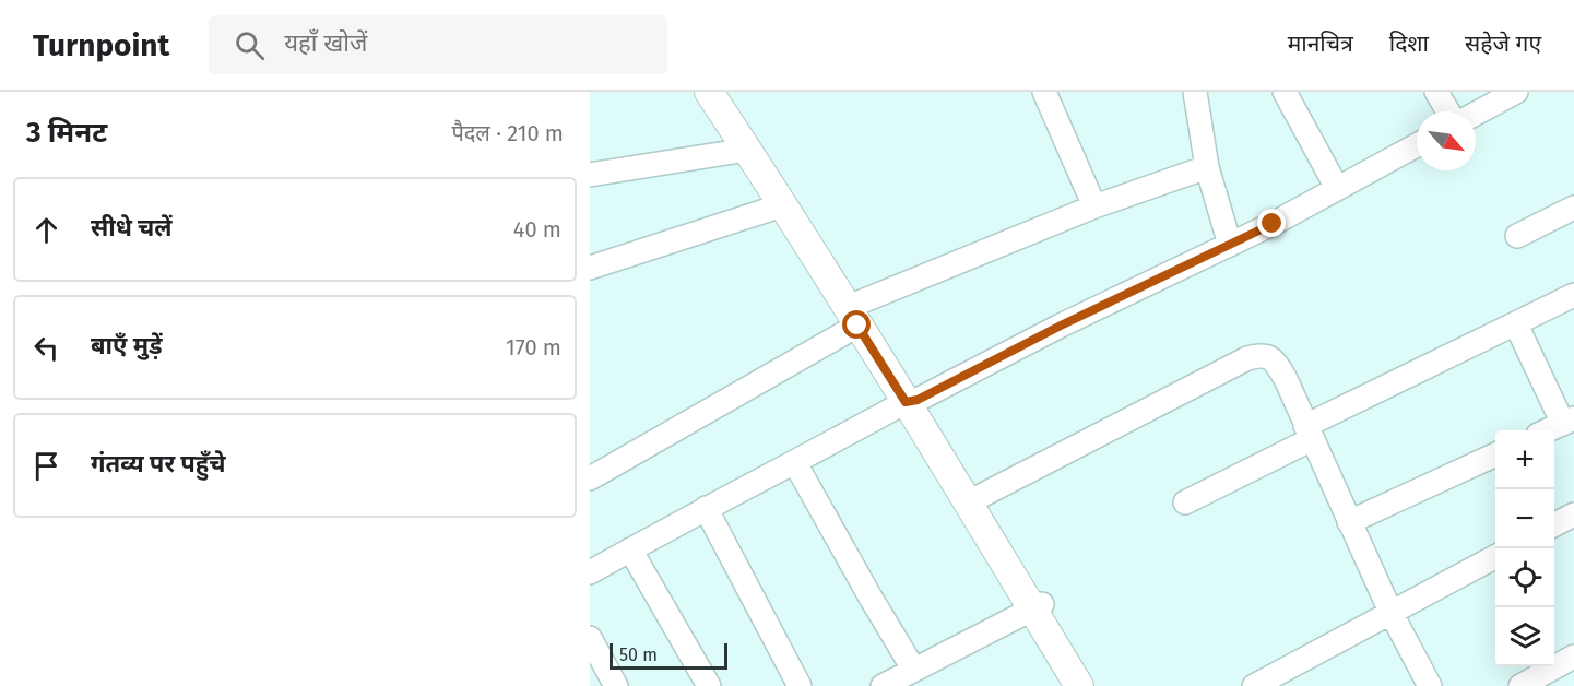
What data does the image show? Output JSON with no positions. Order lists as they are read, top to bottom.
{
  "scale_bar": "50 m",
  "north": "bottom right",
  "page": {
    "header": "Turnpoint",
    "search": "यहाँ खोजें",
    "nav": ["मानचित्र", "दिशा", "सहेजे गए"],
    "heading": ["3 मिनट", "पैदल · 210 m"],
    "list": [
      ["सीधे चलें", "40 m"],
      ["बाएँ मुड़ें", "170 m"],
      "गंतव्य पर पहुँचे"
    ],
    "map_buttons": ["+", "−"],
    "scale": "50 m"
  }
}
